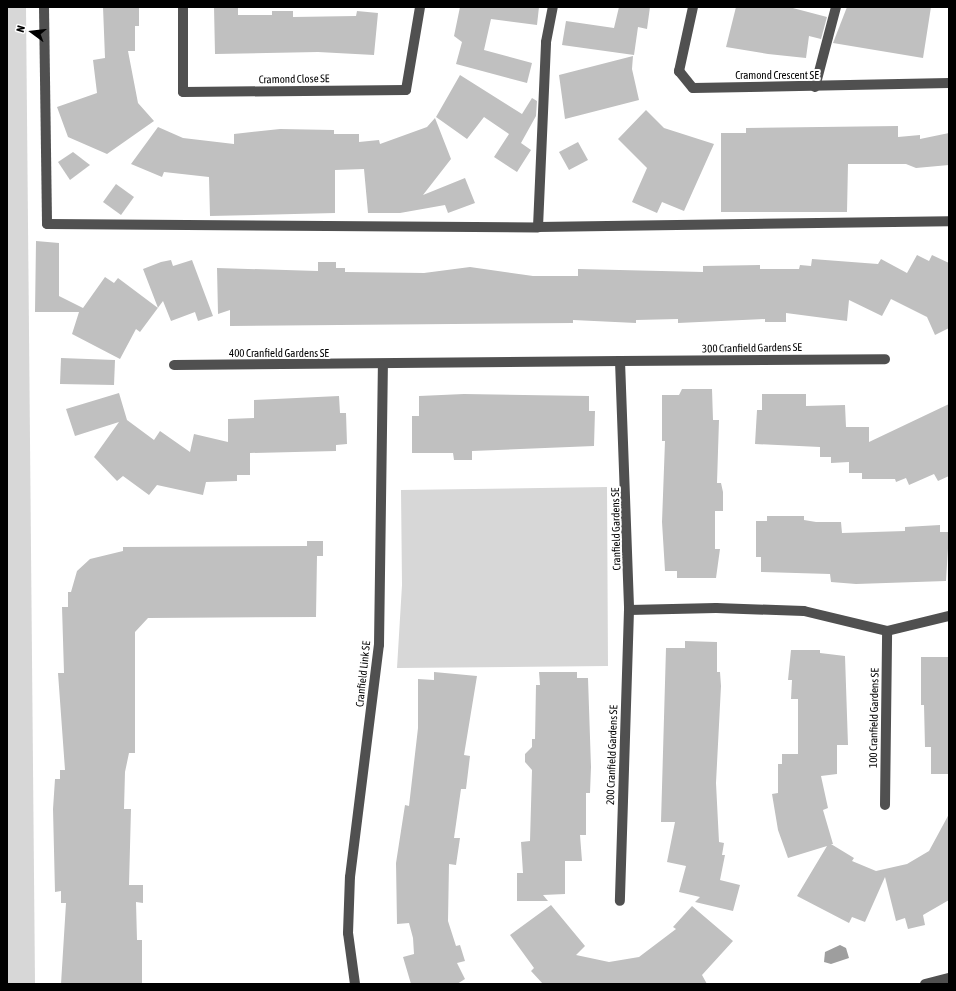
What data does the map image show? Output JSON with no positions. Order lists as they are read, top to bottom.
{
  "streets": {
    "street": [
      "Cramond Crescent SE",
      "Cramond Close SE",
      "300 Cranfield Gardens SE",
      "400 Cranfield Gardens SE",
      "Cranfield Gardens SE",
      "Cranfield Link SE",
      "100 Cranfield Gardens SE",
      "200 Cranfield Gardens SE"
    ]
  },
  "crossings": [
    ["300 Cranfield Gardens SE", "Cranfield Gardens SE"],
    ["400 Cranfield Gardens SE", "Cranfield Link SE"],
    ["Cranfield Gardens SE", "200 Cranfield Gardens SE"]
  ],
  "north": "left"
}
